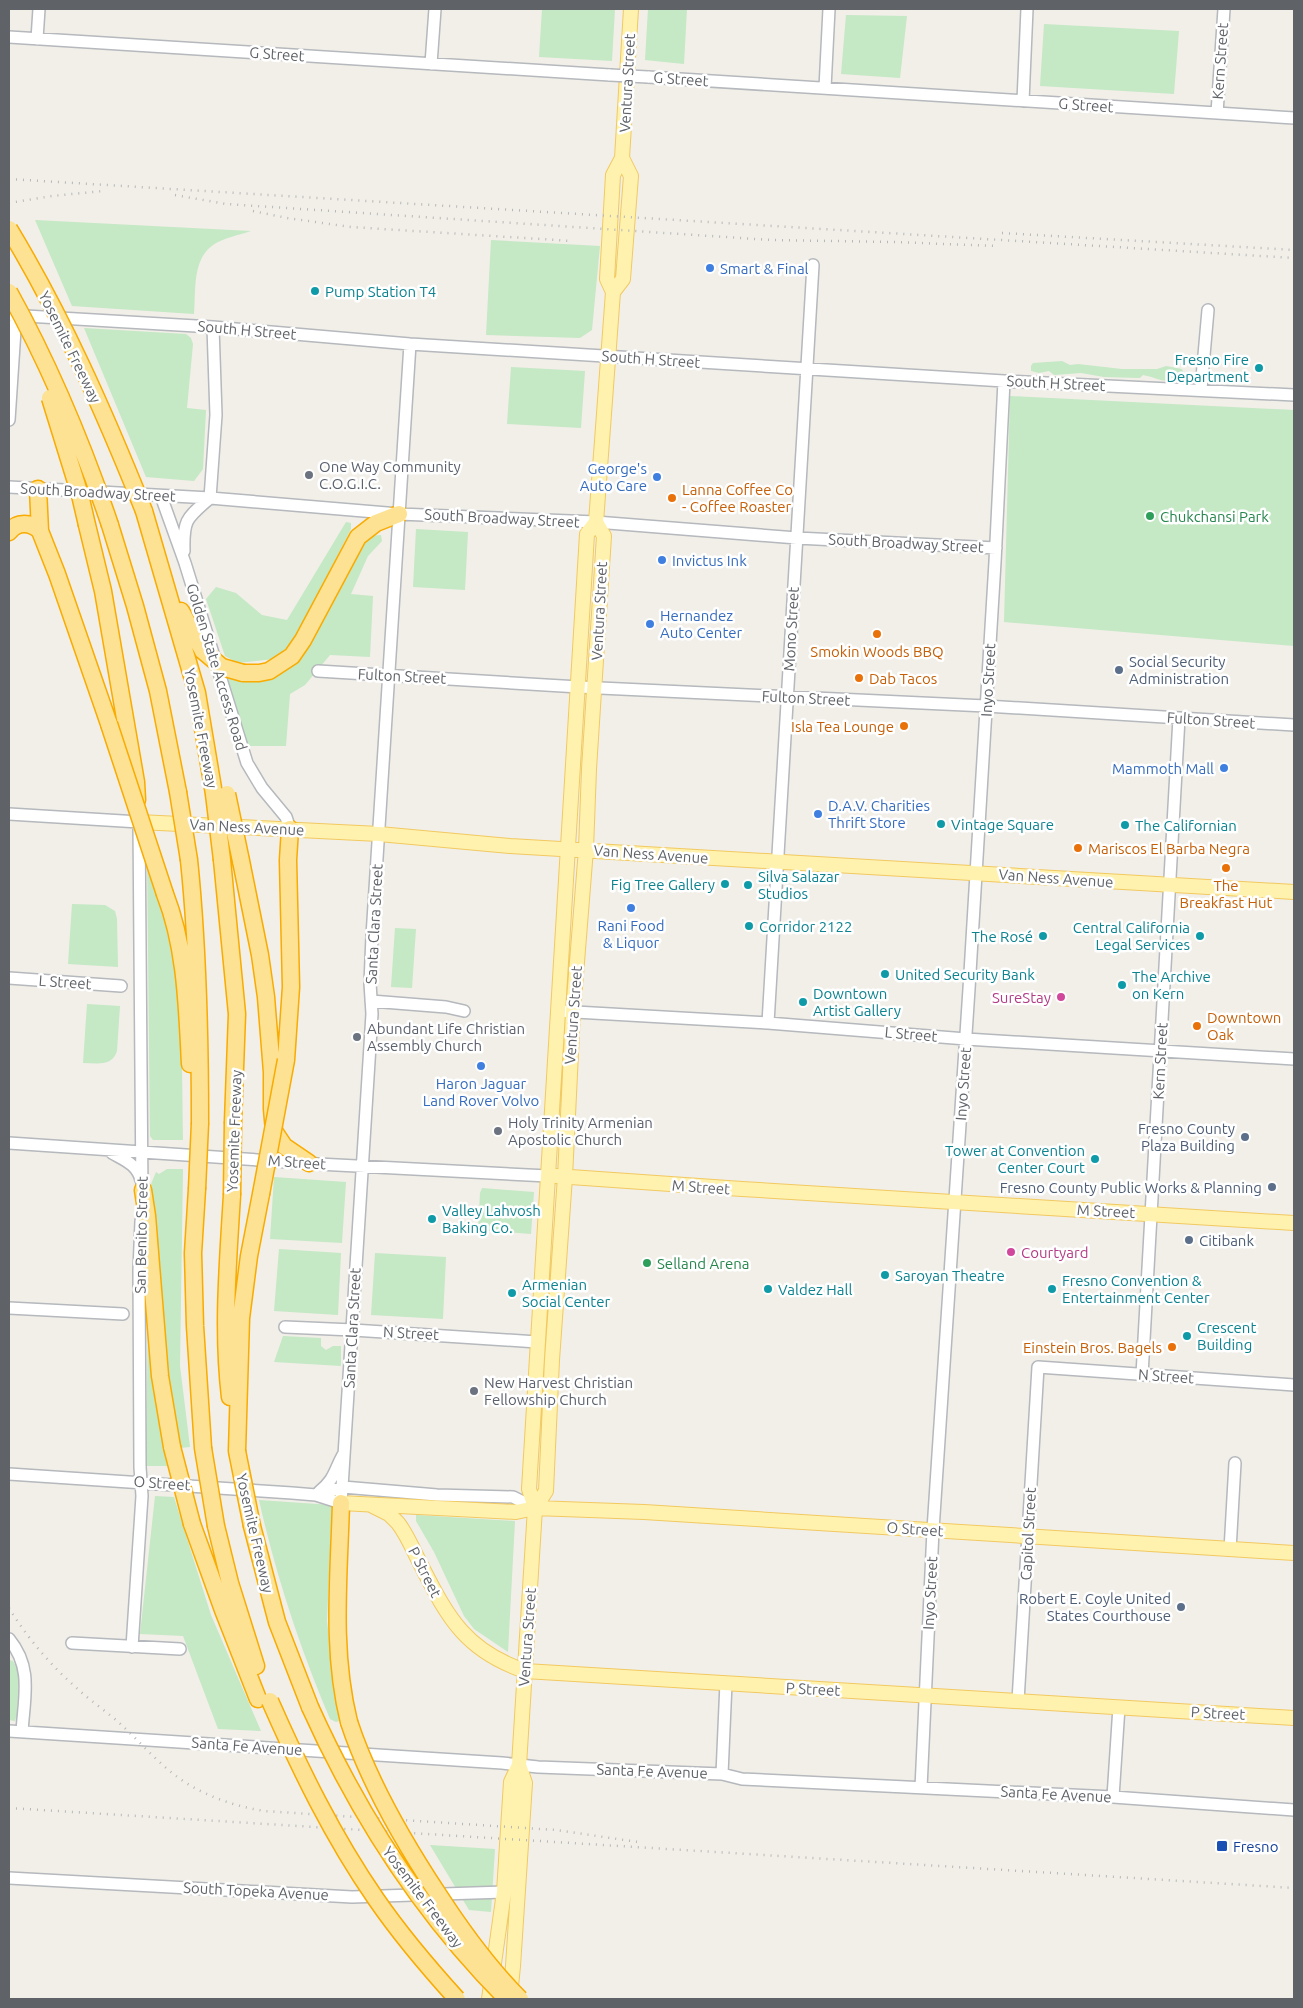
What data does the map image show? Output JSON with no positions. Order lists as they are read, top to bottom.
{
  "streets": {
    "highway": ["Yosemite Freeway"],
    "main road": [
      "Ventura Street",
      "Van Ness Avenue",
      "M Street",
      "O Street",
      "P Street"
    ],
    "street": [
      "G Street",
      "Kern Street",
      "South H Street",
      "South Broadway Street",
      "Mono Street",
      "Golden State Access Road",
      "Fulton Street",
      "Inyo Street",
      "Santa Clara Street",
      "L Street",
      "San Benito Street",
      "N Street",
      "Capitol Street",
      "Santa Fe Avenue",
      "South Topeka Avenue"
    ]
  },
  "crossings": [
    ["G Street", "Kern Street"],
    ["Kern Street", "Fulton Street"],
    ["Kern Street", "Van Ness Avenue"],
    ["Kern Street", "L Street"],
    ["Kern Street", "M Street"],
    ["Kern Street", "N Street"],
    ["Ventura Street", "South H Street"],
    ["Ventura Street", "Yosemite Freeway"],
    ["Ventura Street", "South Broadway Street"],
    ["Ventura Street", "Fulton Street"],
    ["Ventura Street", "Van Ness Avenue"],
    ["Ventura Street", "L Street"],
    ["Ventura Street", "M Street"],
    ["Ventura Street", "N Street"],
    ["Ventura Street", "O Street"],
    ["Ventura Street", "P Street"],
    ["Ventura Street", "Santa Fe Avenue"],
    ["Ventura Street", "South Topeka Avenue"],
    ["South H Street", "Mono Street"],
    ["South H Street", "Inyo Street"],
    ["South H Street", "Santa Clara Street"],
    ["South Broadway Street", "Mono Street"],
    ["South Broadway Street", "Golden State Access Road"],
    ["South Broadway Street", "Inyo Street"],
    ["South Broadway Street", "Santa Clara Street"],
    ["Mono Street", "Fulton Street"],
    ["Mono Street", "Van Ness Avenue"],
    ["Mono Street", "L Street"],
    ["Golden State Access Road", "Van Ness Avenue"],
    ["Fulton Street", "Inyo Street"],
    ["Fulton Street", "Santa Clara Street"],
    ["Inyo Street", "Van Ness Avenue"],
    ["Inyo Street", "L Street"],
    ["Inyo Street", "M Street"],
    ["Inyo Street", "O Street"],
    ["Inyo Street", "P Street"],
    ["Inyo Street", "Santa Fe Avenue"],
    ["Van Ness Avenue", "Santa Clara Street"],
    ["Van Ness Avenue", "San Benito Street"],
    ["Santa Clara Street", "M Street"],
    ["Santa Clara Street", "N Street"],
    ["Santa Clara Street", "O Street"],
    ["M Street", "San Benito Street"],
    ["San Benito Street", "O Street"],
    ["N Street", "Capitol Street"],
    ["O Street", "Capitol Street"],
    ["O Street", "P Street"],
    ["Capitol Street", "P Street"]
  ],
  "places": {
    "other": [
      "Smart & Final",
      "Pump Station T4",
      "Fresno Fire Department",
      "One Way Community C.O.G.I.C.",
      "George's Auto Care",
      "Lanna Coffee Co - Coffee Roaster",
      "Chukchansi Park",
      "Invictus Ink",
      "Hernandez Auto Center",
      "Smokin Woods BBQ",
      "Social Security Administration",
      "Dab Tacos",
      "Isla Tea Lounge",
      "Mammoth Mall",
      "D.A.V. Charities Thrift Store",
      "Vintage Square",
      "The Californian",
      "Mariscos El Barba Negra",
      "The Breakfast Hut",
      "Fig Tree Gallery",
      "Silva Salazar Studios",
      "Rani Food & Liquor",
      "Corridor 2122",
      "The Rosé",
      "Central California Legal Services",
      "United Security Bank",
      "The Archive on Kern",
      "SureStay",
      "Downtown Artist Gallery",
      "Downtown Oak",
      "Abundant Life Christian Assembly Church",
      "Haron Jaguar Land Rover Volvo",
      "Holy Trinity Armenian Apostolic Church",
      "Fresno County Plaza Building",
      "Tower at Convention Center Court",
      "Fresno County Public Works & Planning",
      "Valley Lahvosh Baking Co.",
      "Citibank",
      "Courtyard",
      "Selland Arena",
      "Saroyan Theatre",
      "Valdez Hall",
      "Fresno Convention & Entertainment Center",
      "Armenian Social Center",
      "Crescent Building",
      "Einstein Bros. Bagels",
      "New Harvest Christian Fellowship Church",
      "Robert E. Coyle United States Courthouse"
    ],
    "transit": ["Fresno"]
  }
}
